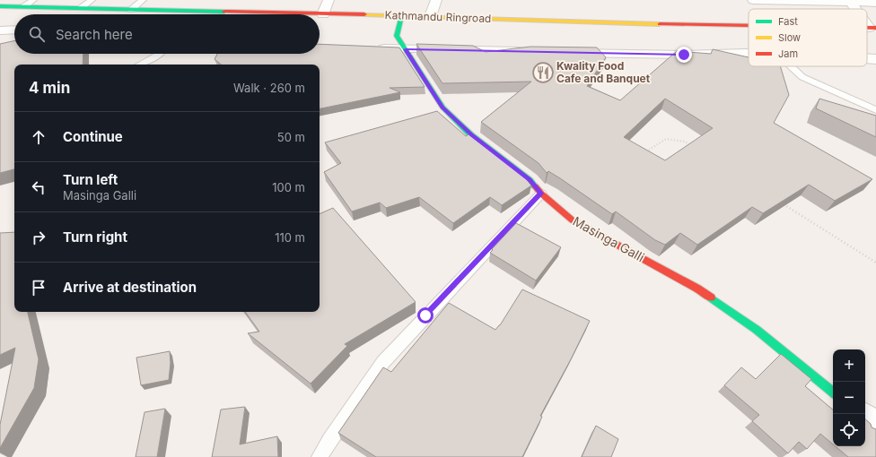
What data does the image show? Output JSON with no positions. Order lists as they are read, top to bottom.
{
  "streets": {
    "main road": ["Kathmandu Ringroad", "Masinga Galli"]
  },
  "crossings": [
    ["Kathmandu Ringroad", "Masinga Galli"]
  ],
  "places": {
    "restaurant": ["Kwality Food Cafe and Banquet"]
  },
  "legend": ["Fast", "Slow", "Jam"],
  "page": {
    "search": "Search here",
    "heading": ["4 min", "Walk · 260 m"],
    "list": [
      ["Continue", "50 m"],
      ["Turn left", "Masinga Galli", "100 m"],
      ["Turn right", "110 m"],
      "Arrive at destination"
    ],
    "map_buttons": ["+", "−"]
  }
}
